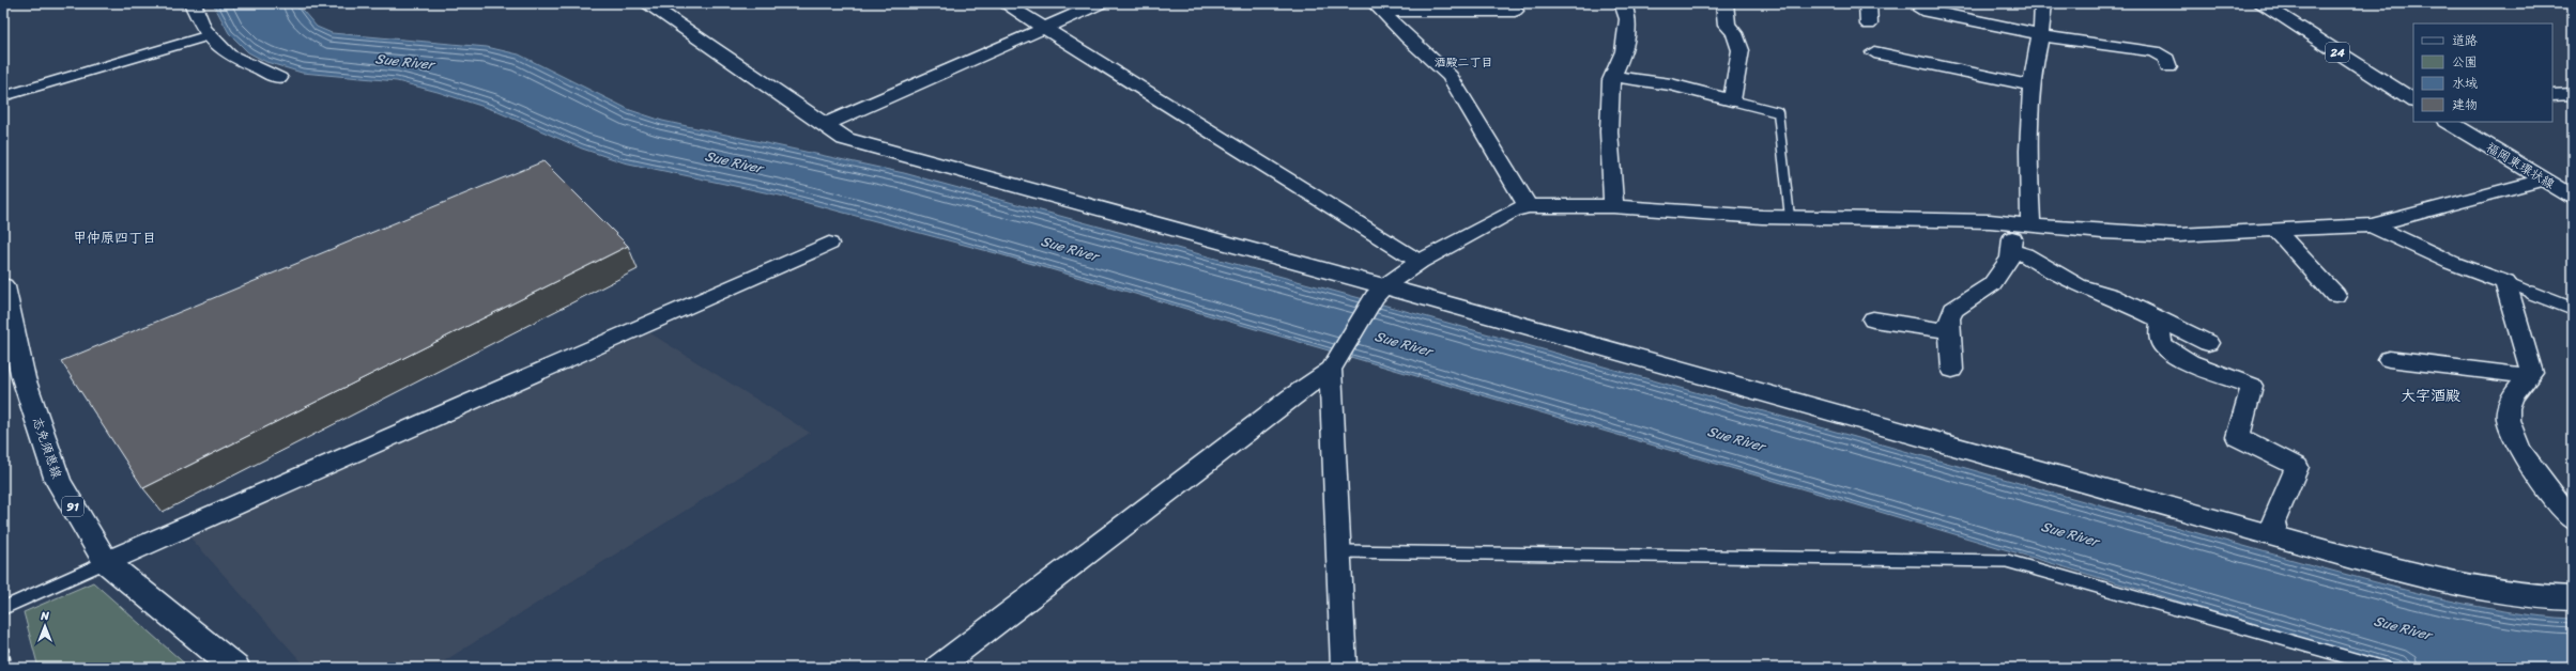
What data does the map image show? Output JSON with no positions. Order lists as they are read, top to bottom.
{
  "streets": {
    "street": [
      "24",
      "福岡東環状線",
      "志免須恵線",
      "91"
    ]
  },
  "districts": ["酒殿二丁目", "甲仲原四丁目", "大字酒殿"],
  "water": ["Sue River"],
  "legend": [
    "道路",
    "公園",
    "水域",
    "建物"
  ],
  "north": "top"
}
